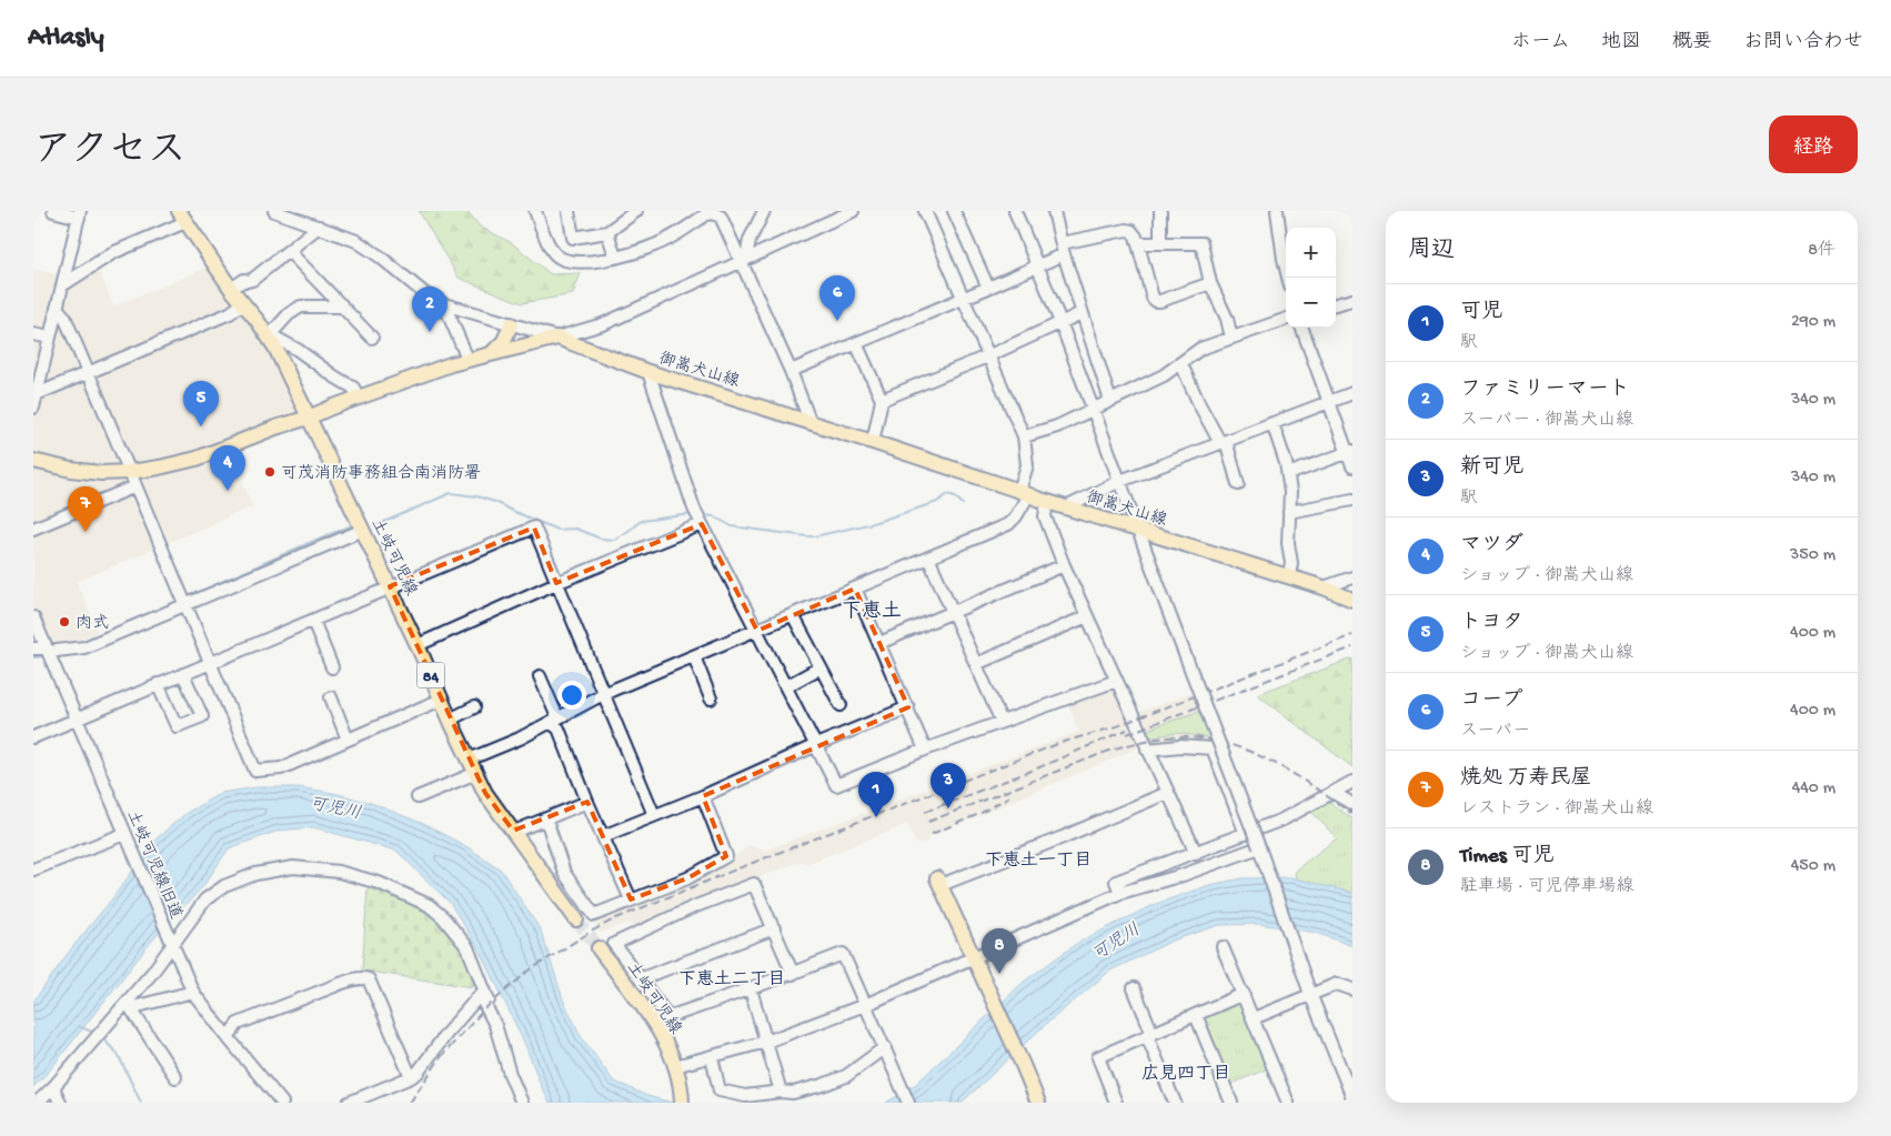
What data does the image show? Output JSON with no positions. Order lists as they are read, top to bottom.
{
  "streets": {
    "main road": ["御嵩犬山線", "土岐可児線", "84"],
    "street": ["土岐可児線旧道"]
  },
  "districts": [
    "下恵土",
    "下恵土一丁目",
    "下恵土二丁目",
    "広見四丁目"
  ],
  "water": ["可児川"],
  "places": ["可茂消防事務組合南消防署", "肉式"],
  "page": {
    "header": "Atlasly",
    "nav": [
      "ホーム",
      "地図",
      "概要",
      "お問い合わせ"
    ],
    "title": "アクセス",
    "buttons": "経路",
    "heading": ["周辺", "8件"],
    "map_buttons": ["+", "−"],
    "pins": [
      "6",
      "2",
      "5",
      "4",
      "7",
      "3",
      "1",
      "8"
    ],
    "list": [
      {
        "mark": "1",
        "name": "可児",
        "note": "駅",
        "value": "290 m"
      },
      {
        "mark": "2",
        "name": "ファミリーマート",
        "note": "スーパー · 御嵩犬山線",
        "value": "340 m"
      },
      {
        "mark": "3",
        "name": "新可児",
        "note": "駅",
        "value": "340 m"
      },
      {
        "mark": "4",
        "name": "マツダ",
        "note": "ショップ · 御嵩犬山線",
        "value": "350 m"
      },
      {
        "mark": "5",
        "name": "トヨタ",
        "note": "ショップ · 御嵩犬山線",
        "value": "400 m"
      },
      {
        "mark": "6",
        "name": "コープ",
        "note": "スーパー",
        "value": "400 m"
      },
      {
        "mark": "7",
        "name": "焼処 万寿民屋",
        "note": "レストラン · 御嵩犬山線",
        "value": "440 m"
      },
      {
        "mark": "8",
        "name": "Times 可児",
        "note": "駐車場 · 可児停車場線",
        "value": "450 m"
      }
    ]
  }
}
